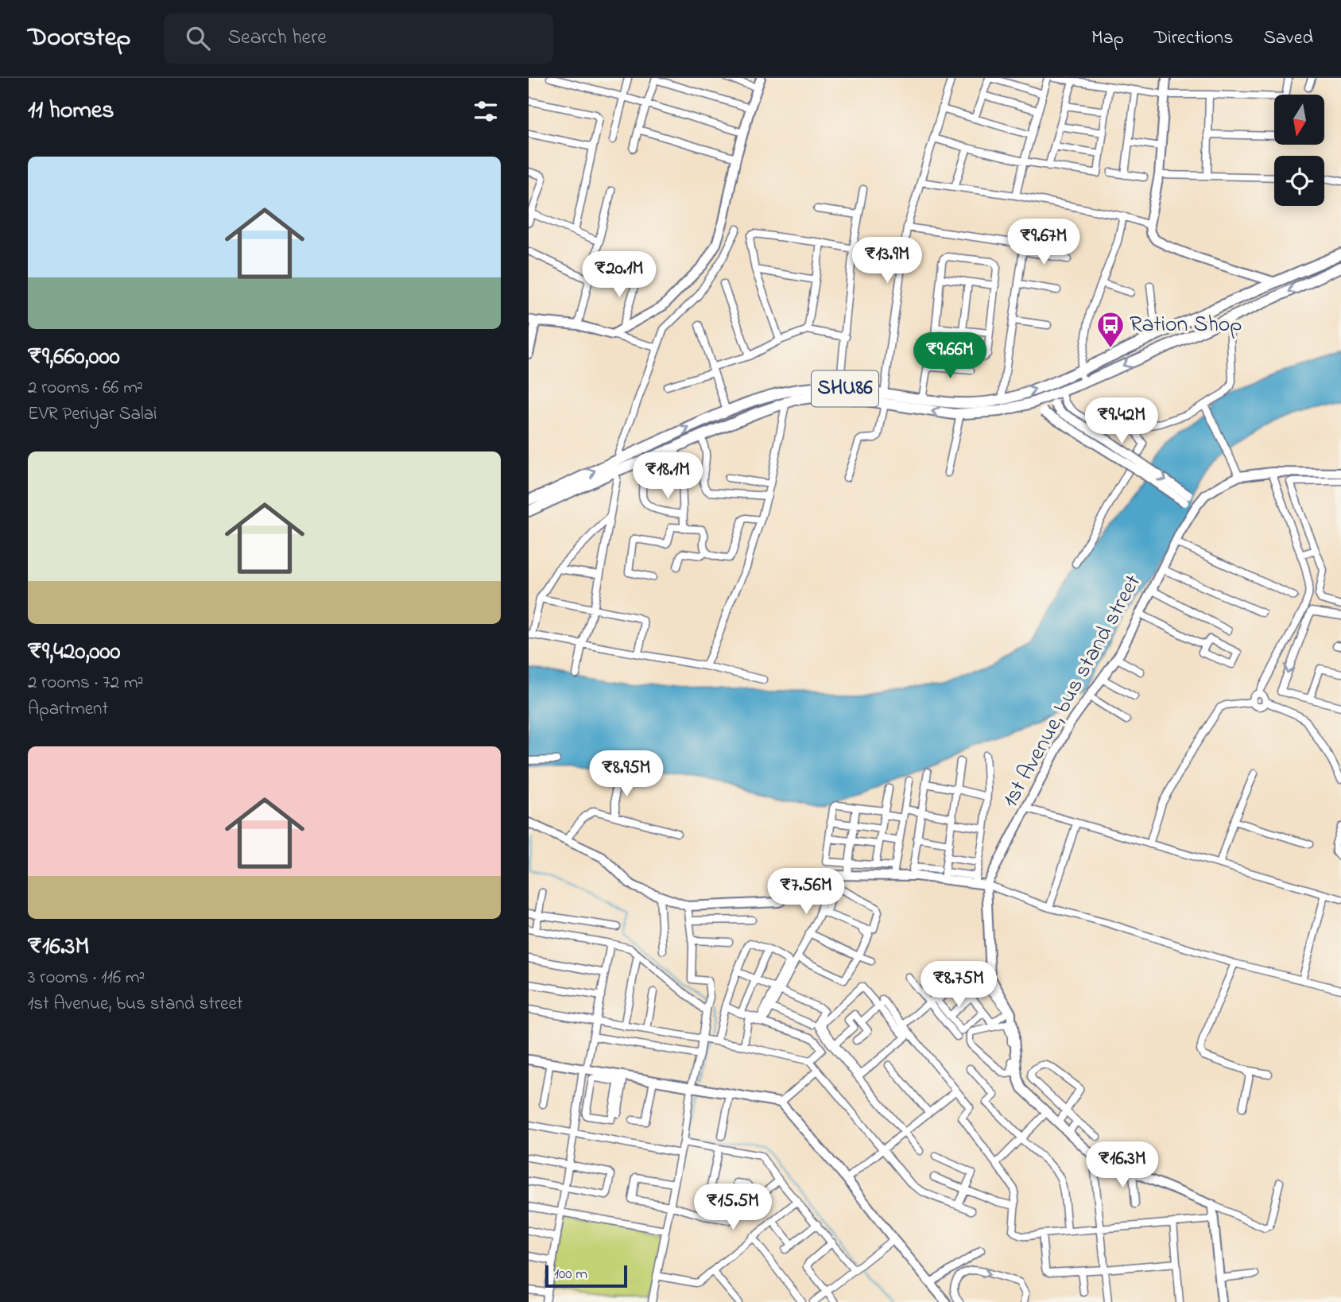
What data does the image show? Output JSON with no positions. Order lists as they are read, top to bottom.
{
  "streets": {
    "main road": ["SHU86"],
    "street": ["1st Avenue, bus stand street"]
  },
  "places": {
    "bus stop": ["Ration Shop"]
  },
  "scale_bar": "100 m",
  "north": "bottom",
  "page": {
    "header": "Doorstep",
    "search": "Search here",
    "nav": ["Map", "Directions", "Saved"],
    "heading": "11 homes",
    "list": [
      {
        "name": "₹9,660,000",
        "note": "2 rooms · 66 m² · EVR Periyar Salai"
      },
      {
        "name": "₹9,420,000",
        "note": "2 rooms · 72 m² · Apartment"
      },
      {
        "name": "₹16.3M",
        "note": "3 rooms · 116 m² · 1st Avenue, bus stand street"
      }
    ],
    "price": [
      "₹9.67M",
      "₹13.9M",
      "₹20.1M",
      "₹9.66M",
      "₹9.42M",
      "₹18.1M",
      "₹8.95M",
      "₹7.56M",
      "₹8.75M",
      "₹16.3M",
      "₹15.5M"
    ],
    "scale": "100 m"
  }
}
